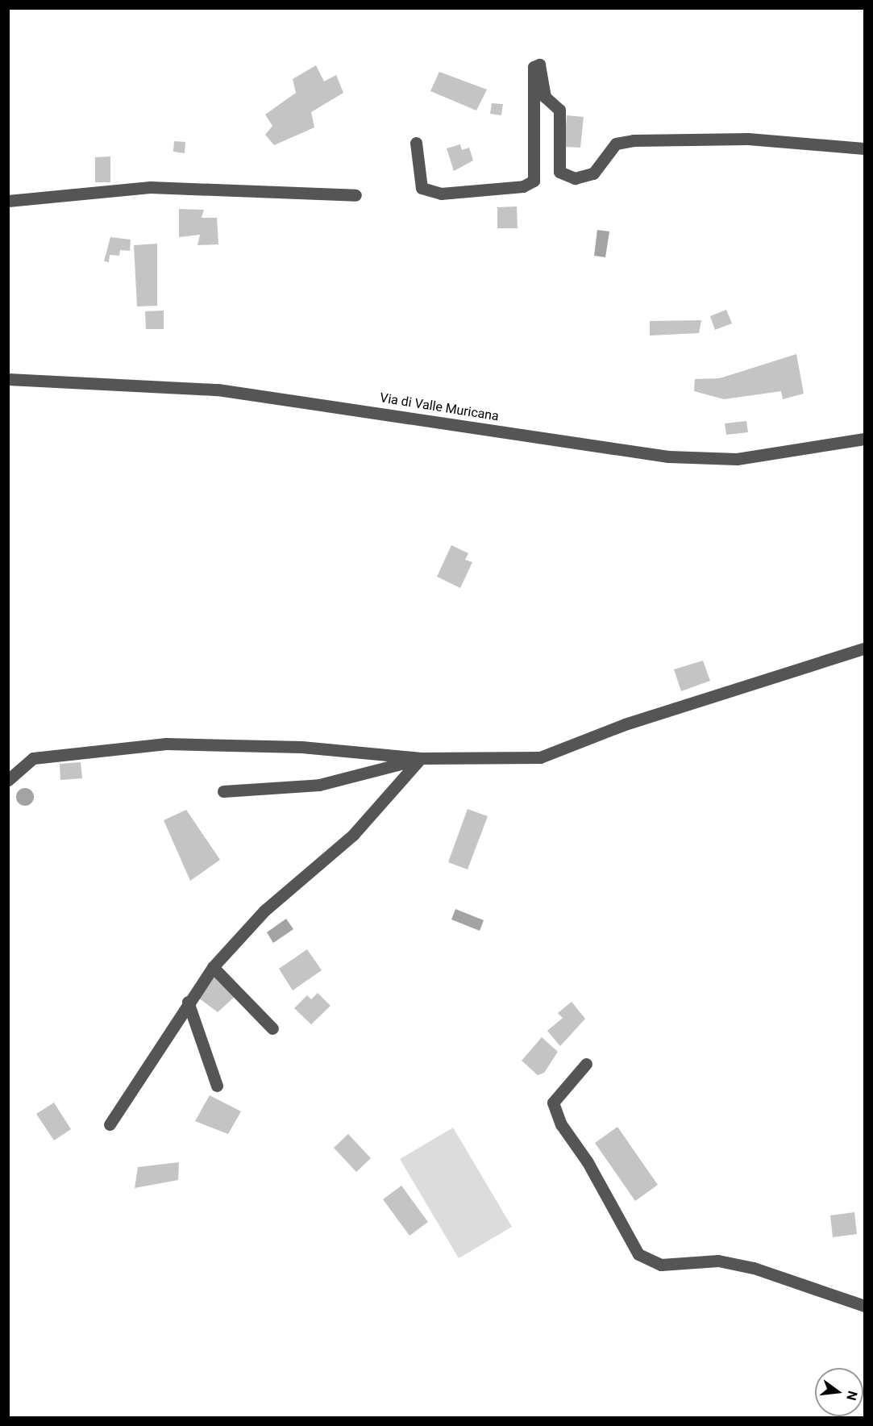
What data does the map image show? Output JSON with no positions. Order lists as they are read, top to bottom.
{
  "streets": {
    "street": ["Via di Valle Muricana"]
  },
  "north": "right"
}
